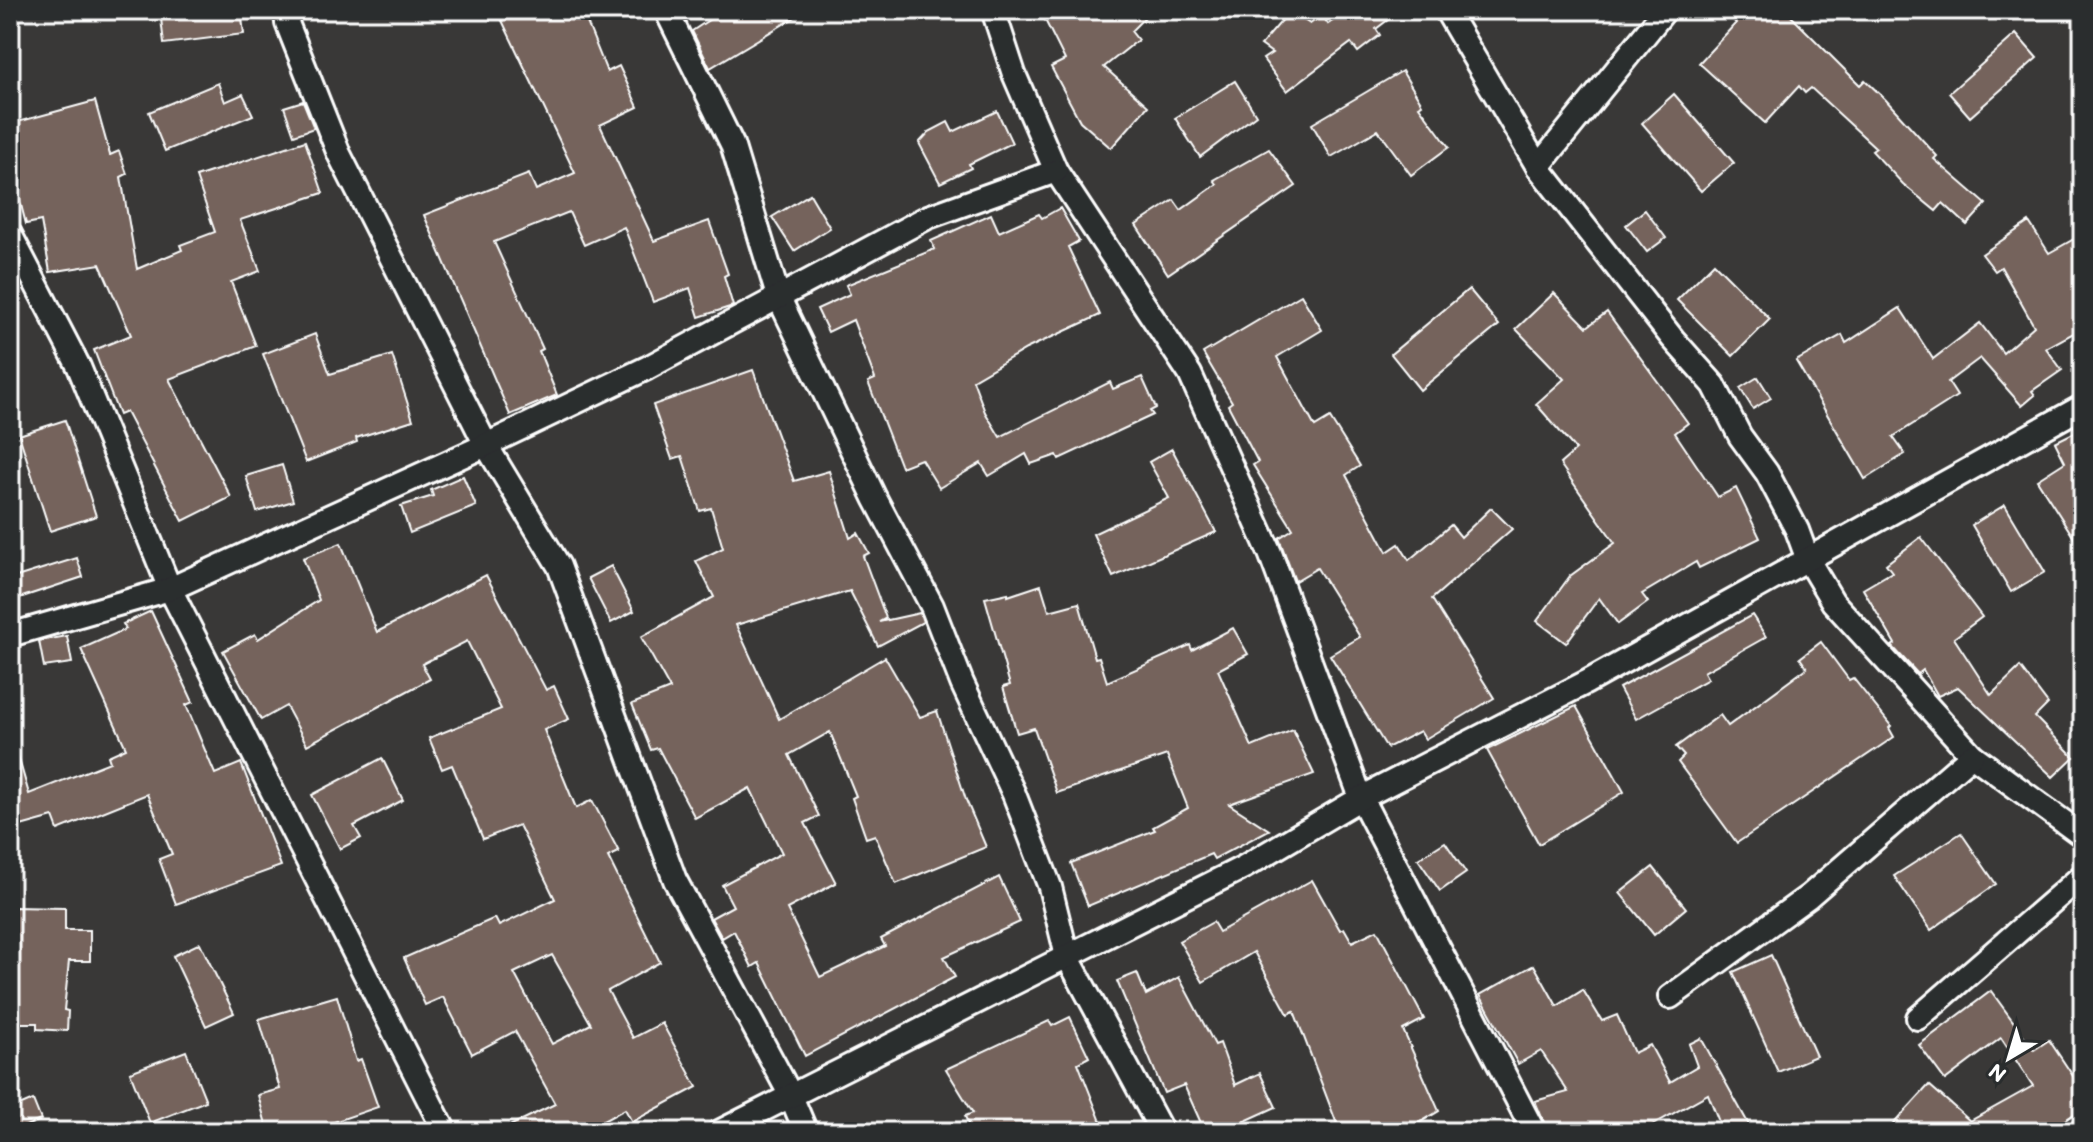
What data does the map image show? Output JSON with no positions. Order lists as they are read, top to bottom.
{
  "north": "bottom left"
}
